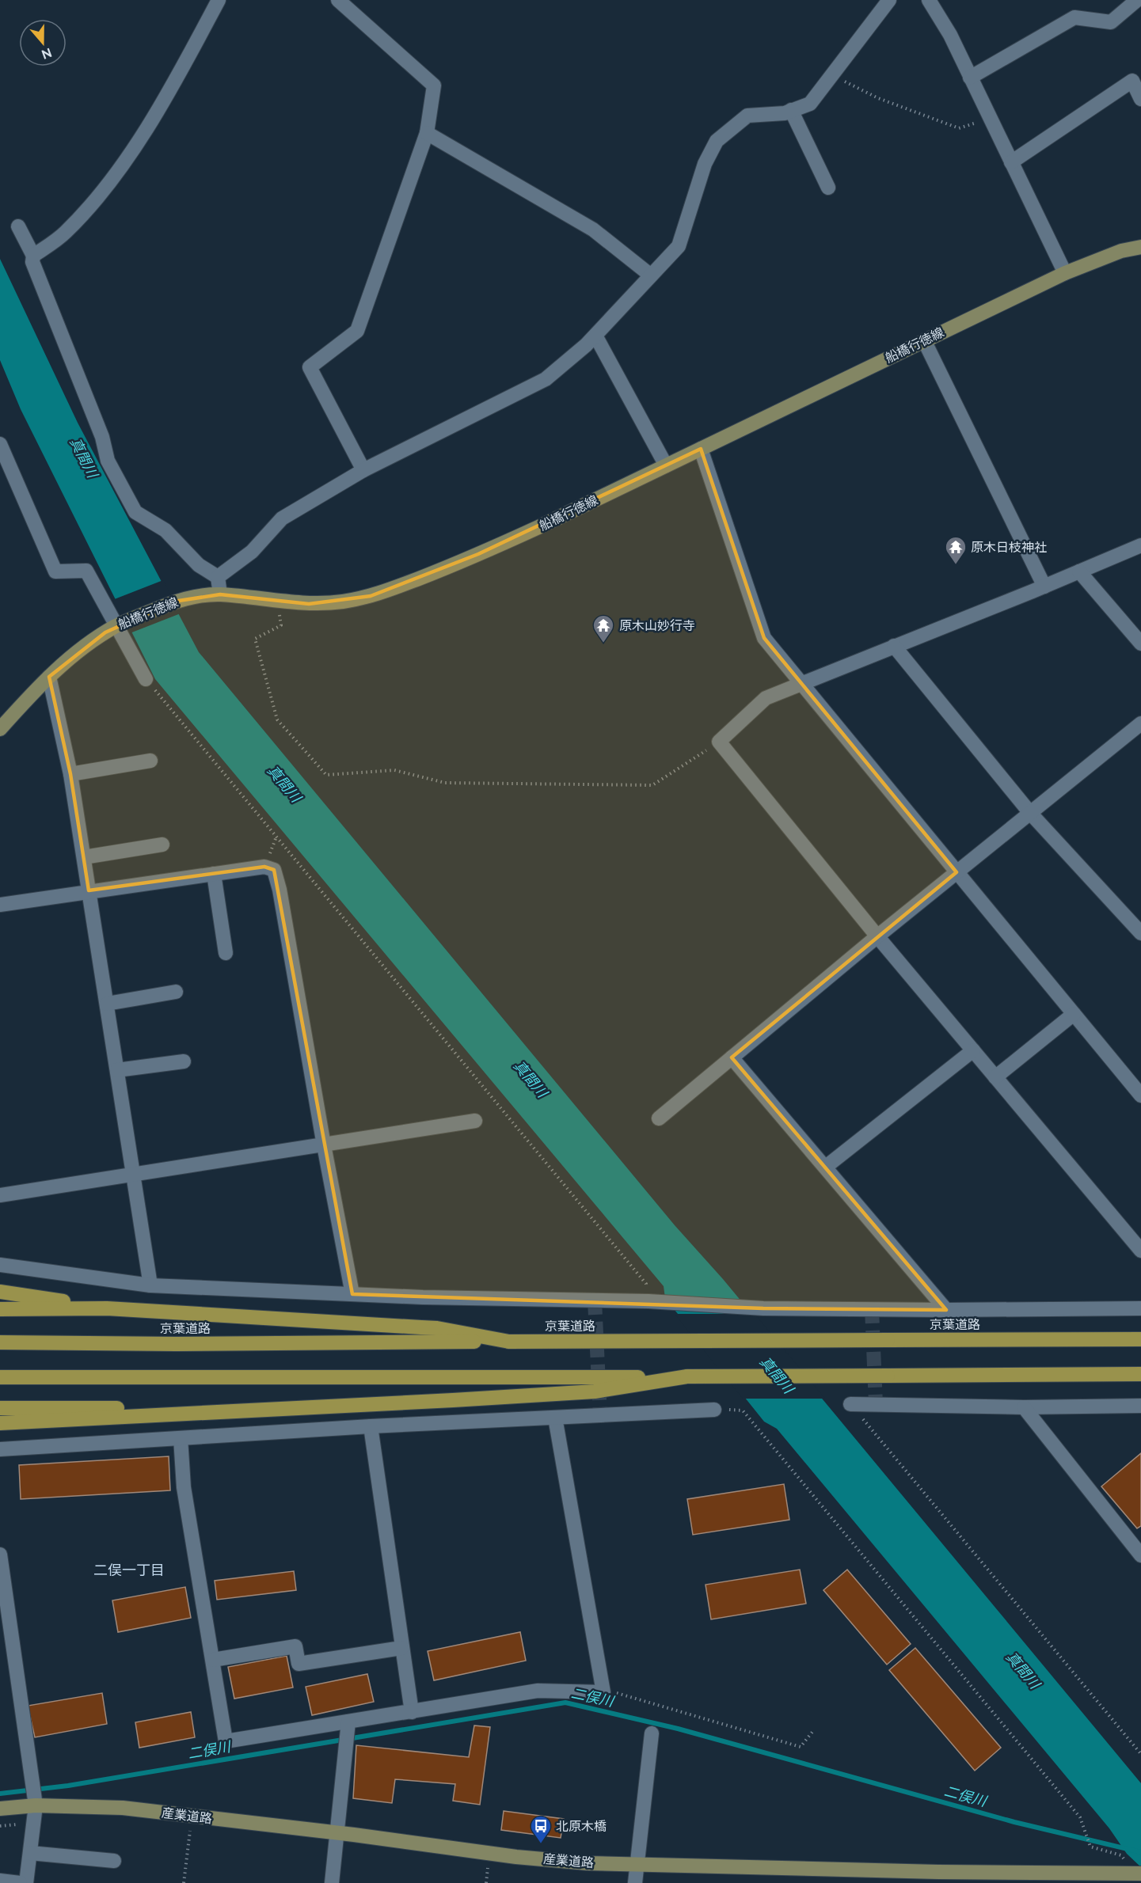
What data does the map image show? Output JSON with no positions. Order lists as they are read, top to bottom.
{
  "streets": {
    "highway": ["京葉道路"],
    "main road": ["船橋行徳線", "産業道路"]
  },
  "districts": ["二俣一丁目"],
  "water": ["真間川", "二俣川"],
  "places": {
    "temple": ["原木日枝神社", "原木山妙行寺"],
    "bus stop": ["北原木橋"]
  },
  "north": "bottom"
}
